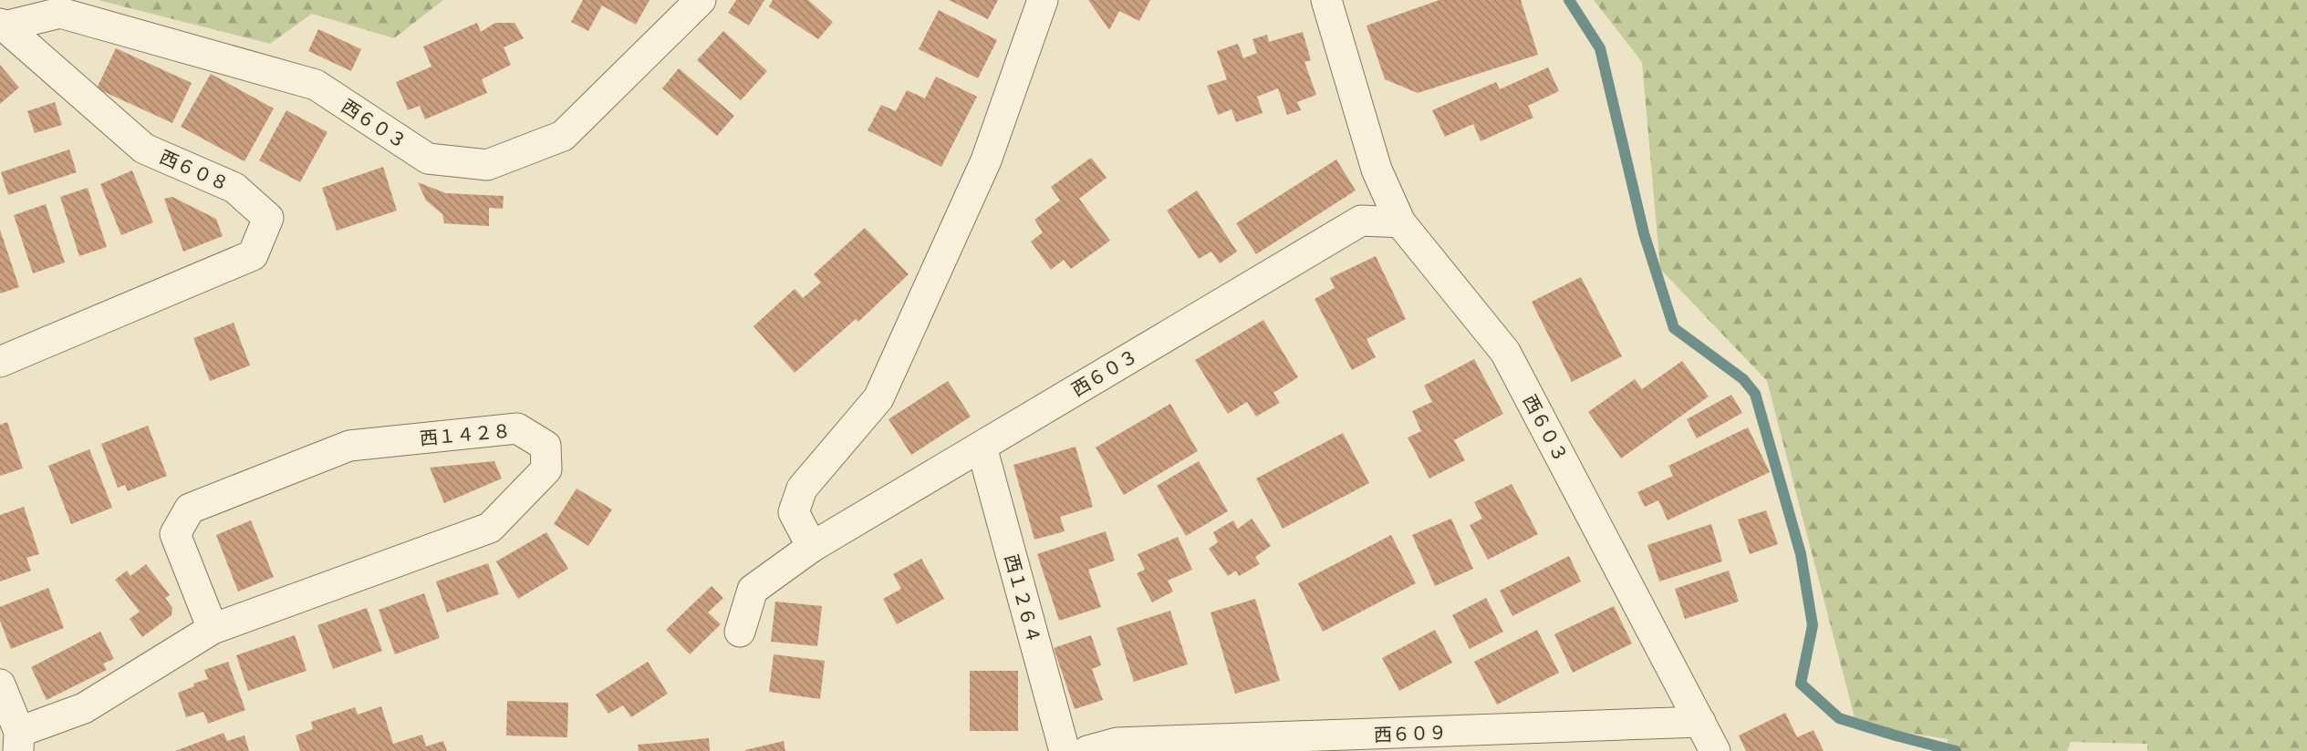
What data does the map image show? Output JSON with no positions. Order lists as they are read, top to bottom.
{
  "streets": {
    "street": [
      "西６０３",
      "西６０８",
      "西１４２８",
      "西１２６４",
      "西６０９"
    ]
  },
  "crossings": [
    ["西６０３", "西６０８"],
    ["西６０３", "西１２６４"],
    ["西６０３", "西６０９"]
  ]
}
